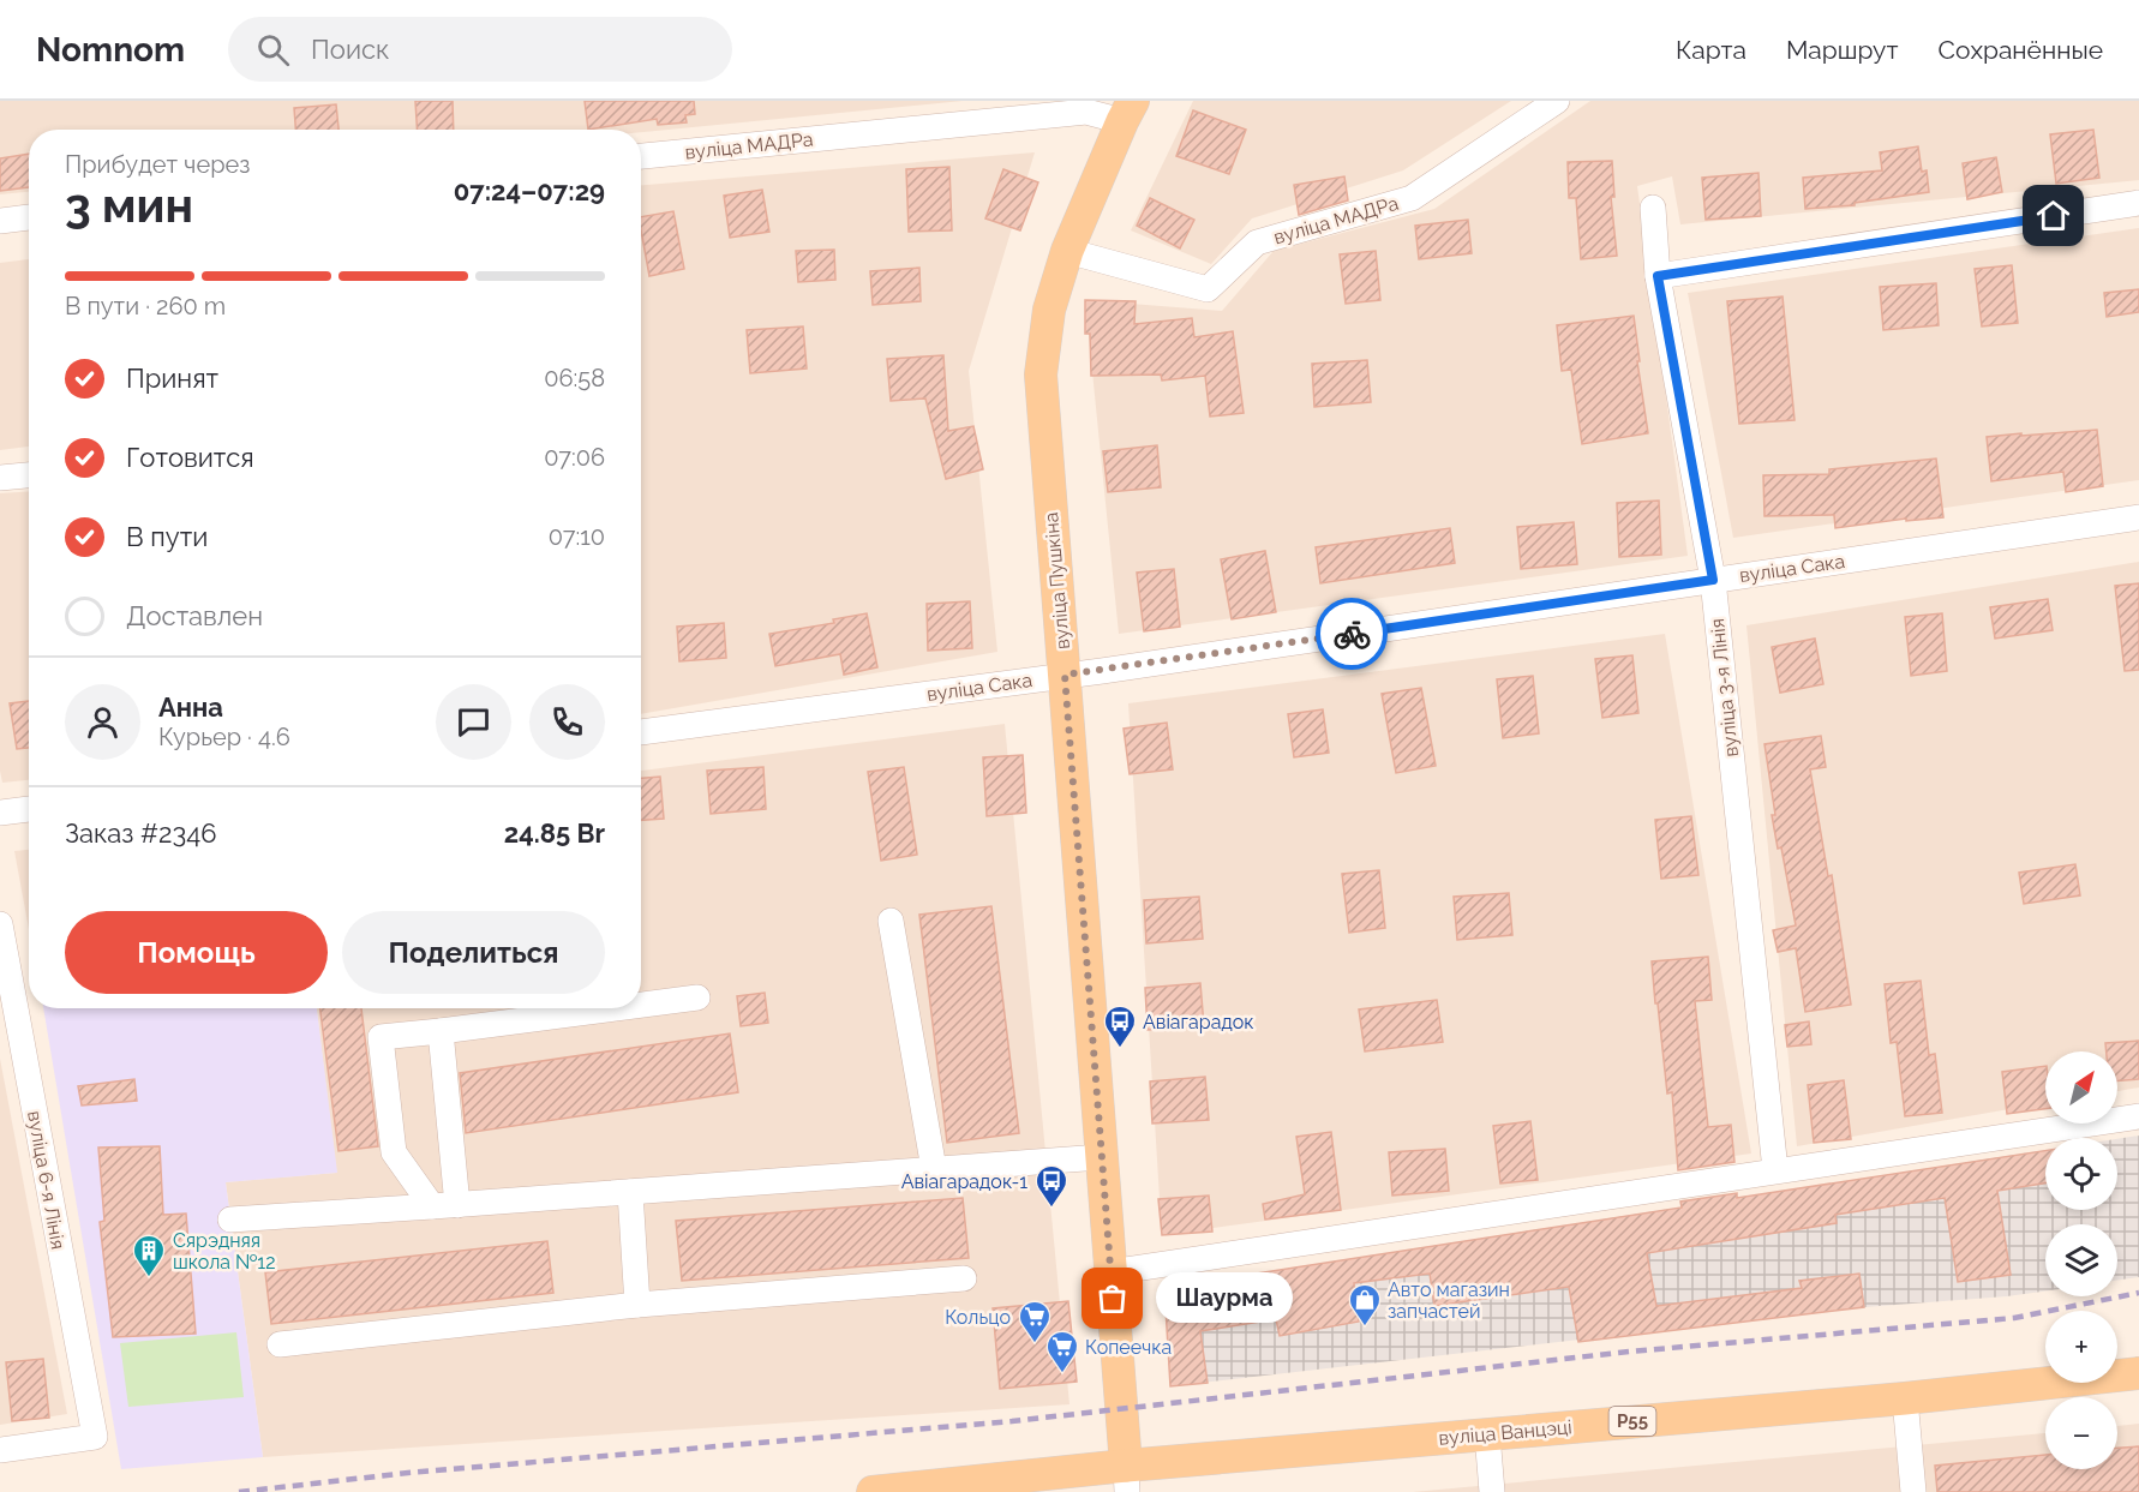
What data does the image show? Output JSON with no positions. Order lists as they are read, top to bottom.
{
  "streets": {
    "main road": ["вуліца Пушкіна", "Р55", "вуліца Ванцэці"],
    "street": [
      "вуліца МАДРа",
      "вуліца Сака",
      "вуліца 3-я Лінія",
      "вуліца 6-я Лінія"
    ]
  },
  "crossings": [
    ["вуліца МАДРа", "вуліца Пушкіна"],
    ["вуліца Сака", "вуліца Пушкіна"],
    ["вуліца Сака", "вуліца 3-я Лінія"],
    ["вуліца Пушкіна", "вуліца Ванцэці"]
  ],
  "places": {
    "bus stop": ["Авіагарадок", "Авіагарадок-1"],
    "building": ["Сярэдняя школа №12"],
    "other": ["Шаурма"],
    "shop": ["Авто магазин запчастей"],
    "supermarket": ["Кольцо", "Копеечка"]
  },
  "north": "top right",
  "page": {
    "header": "Nomnom",
    "search": "Поиск",
    "nav": ["Карта", "Маршрут", "Сохранённые"],
    "heading": ["3 мин", "Прибудет через", "07:24–07:29"],
    "panel": [
      "Анна",
      "Курьер · 4.6",
      "Заказ #2346",
      "24.85 Br"
    ],
    "bar": "В пути · 260 m",
    "list": [
      ["Принят", "06:58"],
      ["Готовится", "07:06"],
      ["В пути", "07:10"],
      "Доставлен"
    ],
    "buttons": ["Помощь", "Поделиться"],
    "map_buttons": ["+", "−"],
    "bubble": "Шаурма"
  }
}
